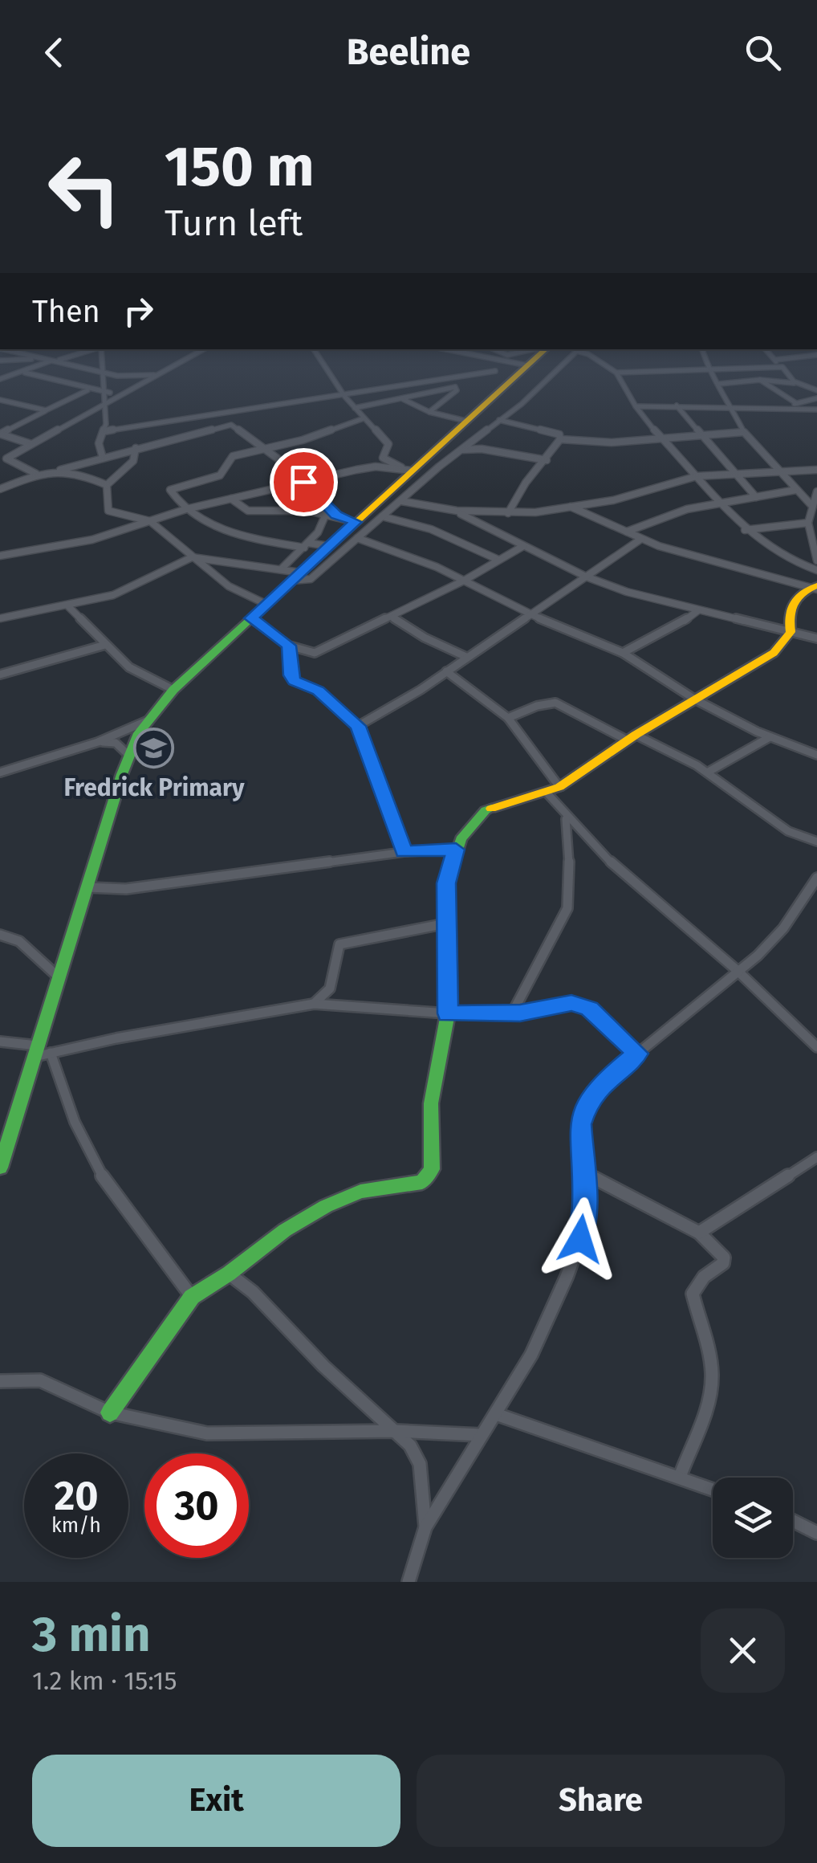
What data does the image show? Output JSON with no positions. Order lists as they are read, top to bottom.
{
  "places": {
    "school or university": ["Fredrick Primary"]
  },
  "page": {
    "header": "Beeline",
    "turn": ["150 m", "Turn left"],
    "then": "Then",
    "speed": "20 km/h",
    "limit": "30",
    "heading": ["3 min", "1.2 km · 15:15"],
    "buttons": ["Exit", "Share"]
  }
}
